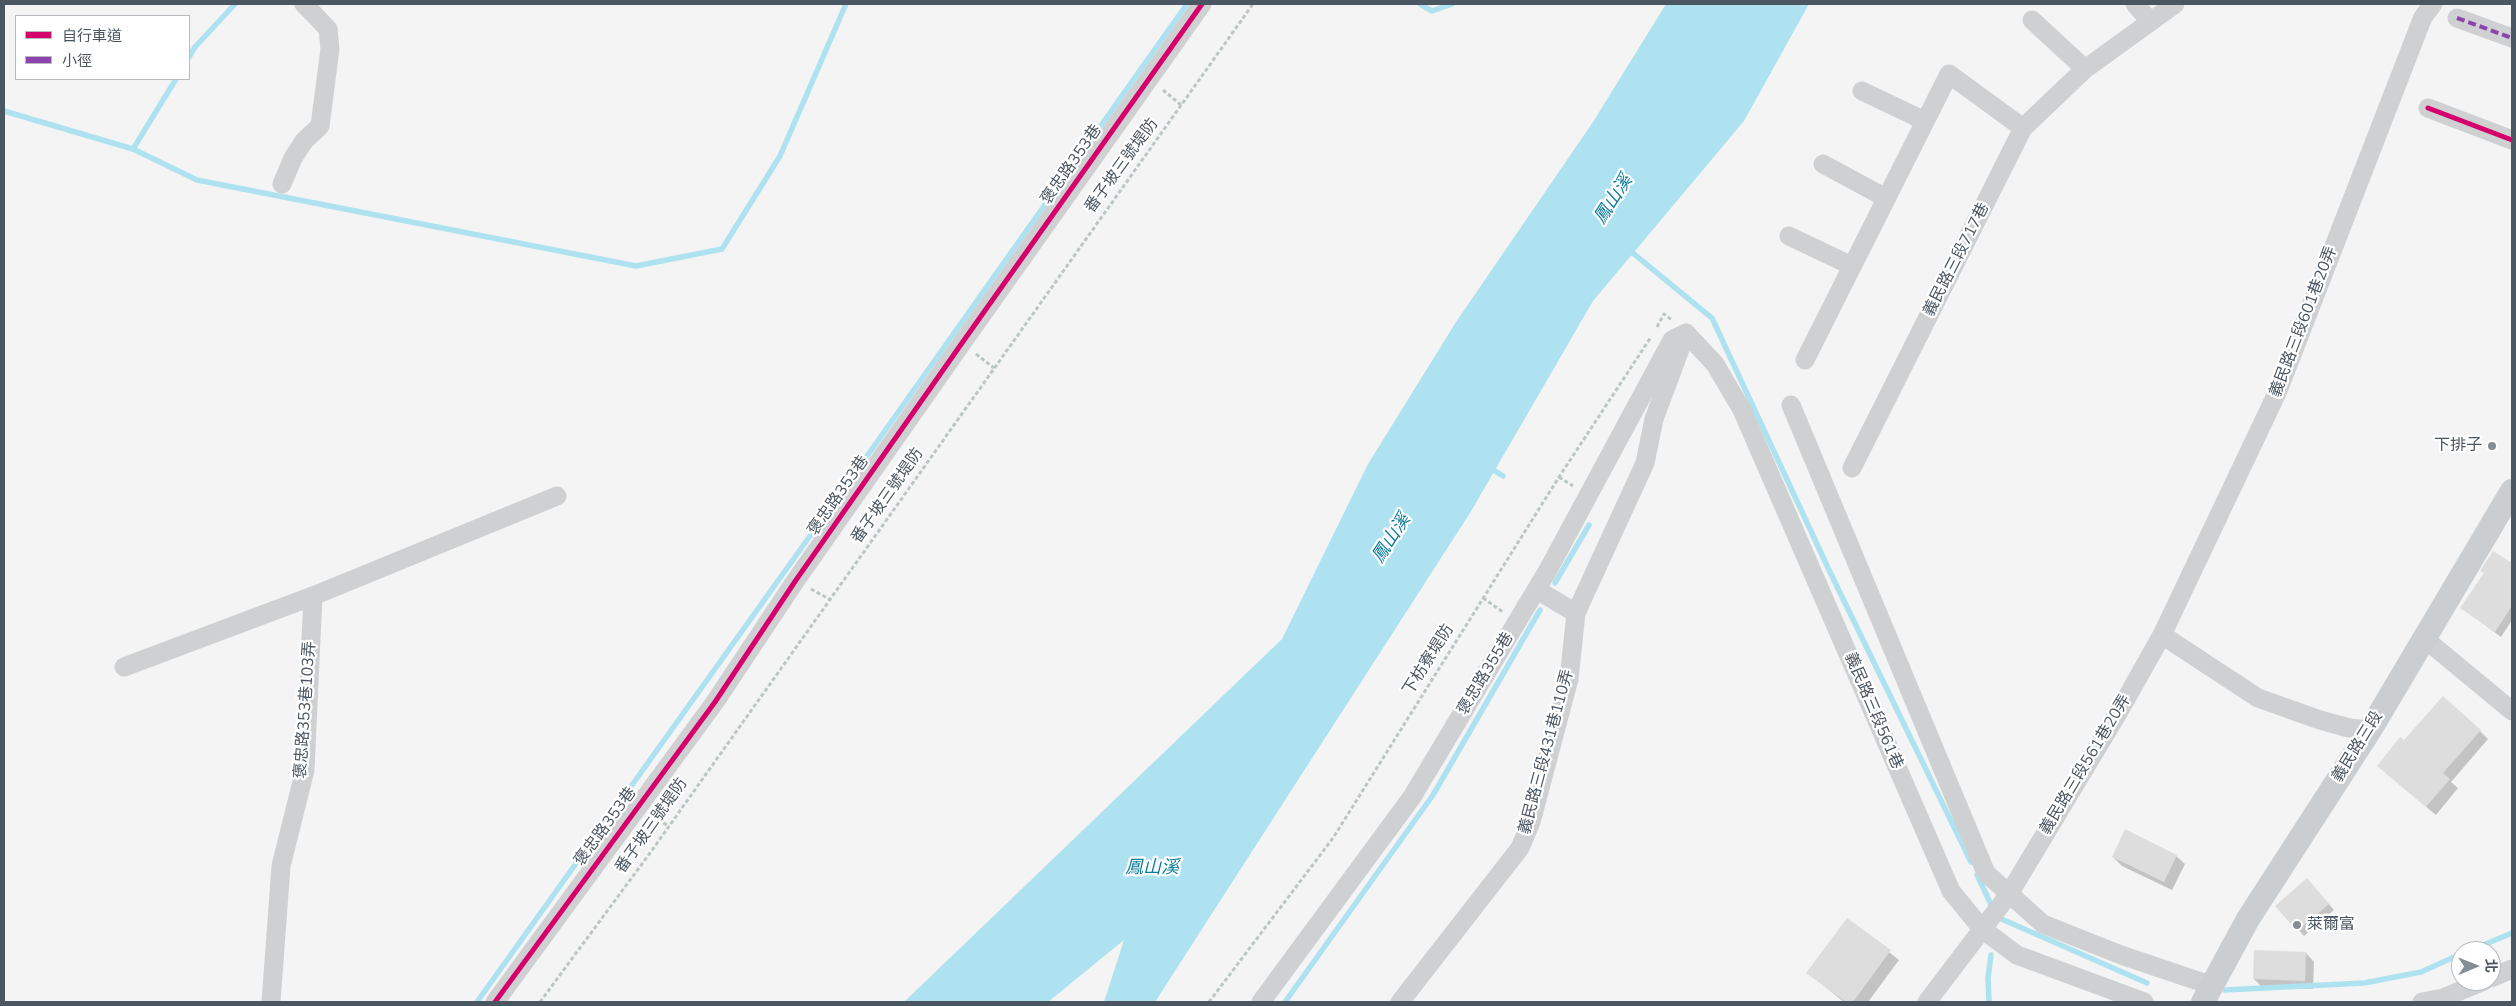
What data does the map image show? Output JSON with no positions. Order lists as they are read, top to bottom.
{
  "streets": {
    "main road": ["義民路三段"],
    "street": [
      "褒忠路353巷",
      "義民路三段717巷",
      "義民路三段601巷20弄",
      "褒忠路355巷",
      "褒忠路353巷103弄",
      "義民路三段561巷",
      "義民路三段431巷110弄",
      "義民路三段561巷20弄"
    ],
    "path": ["番子坡三號堤防", "下枋寮堤防"]
  },
  "crossings": [
    ["義民路三段601巷20弄", "義民路三段561巷20弄"],
    ["褒忠路355巷", "義民路三段561巷"],
    ["褒忠路355巷", "義民路三段431巷110弄"],
    ["義民路三段561巷", "義民路三段431巷110弄"],
    ["義民路三段561巷", "義民路三段561巷20弄"]
  ],
  "water": ["鳳山溪"],
  "places": ["下排子", "萊爾富"],
  "legend": ["自行車道", "小徑"],
  "north": "right"
}
